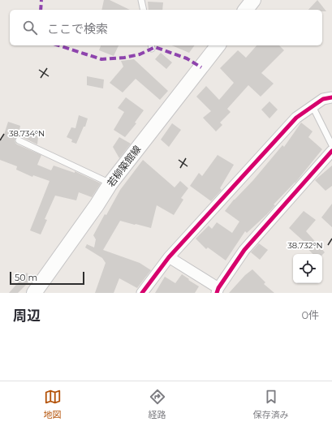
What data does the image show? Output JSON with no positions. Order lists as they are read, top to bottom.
{
  "streets": {
    "main road": ["若柳築館線"]
  },
  "scale_bar": "50 m",
  "page": {
    "search": "ここで検索",
    "scale": "50 m",
    "heading": ["周辺", "0件"],
    "nav": ["地図", "経路", "保存済み"]
  },
  "coordinates": ["38.734°N", "38.732°N"]
}
